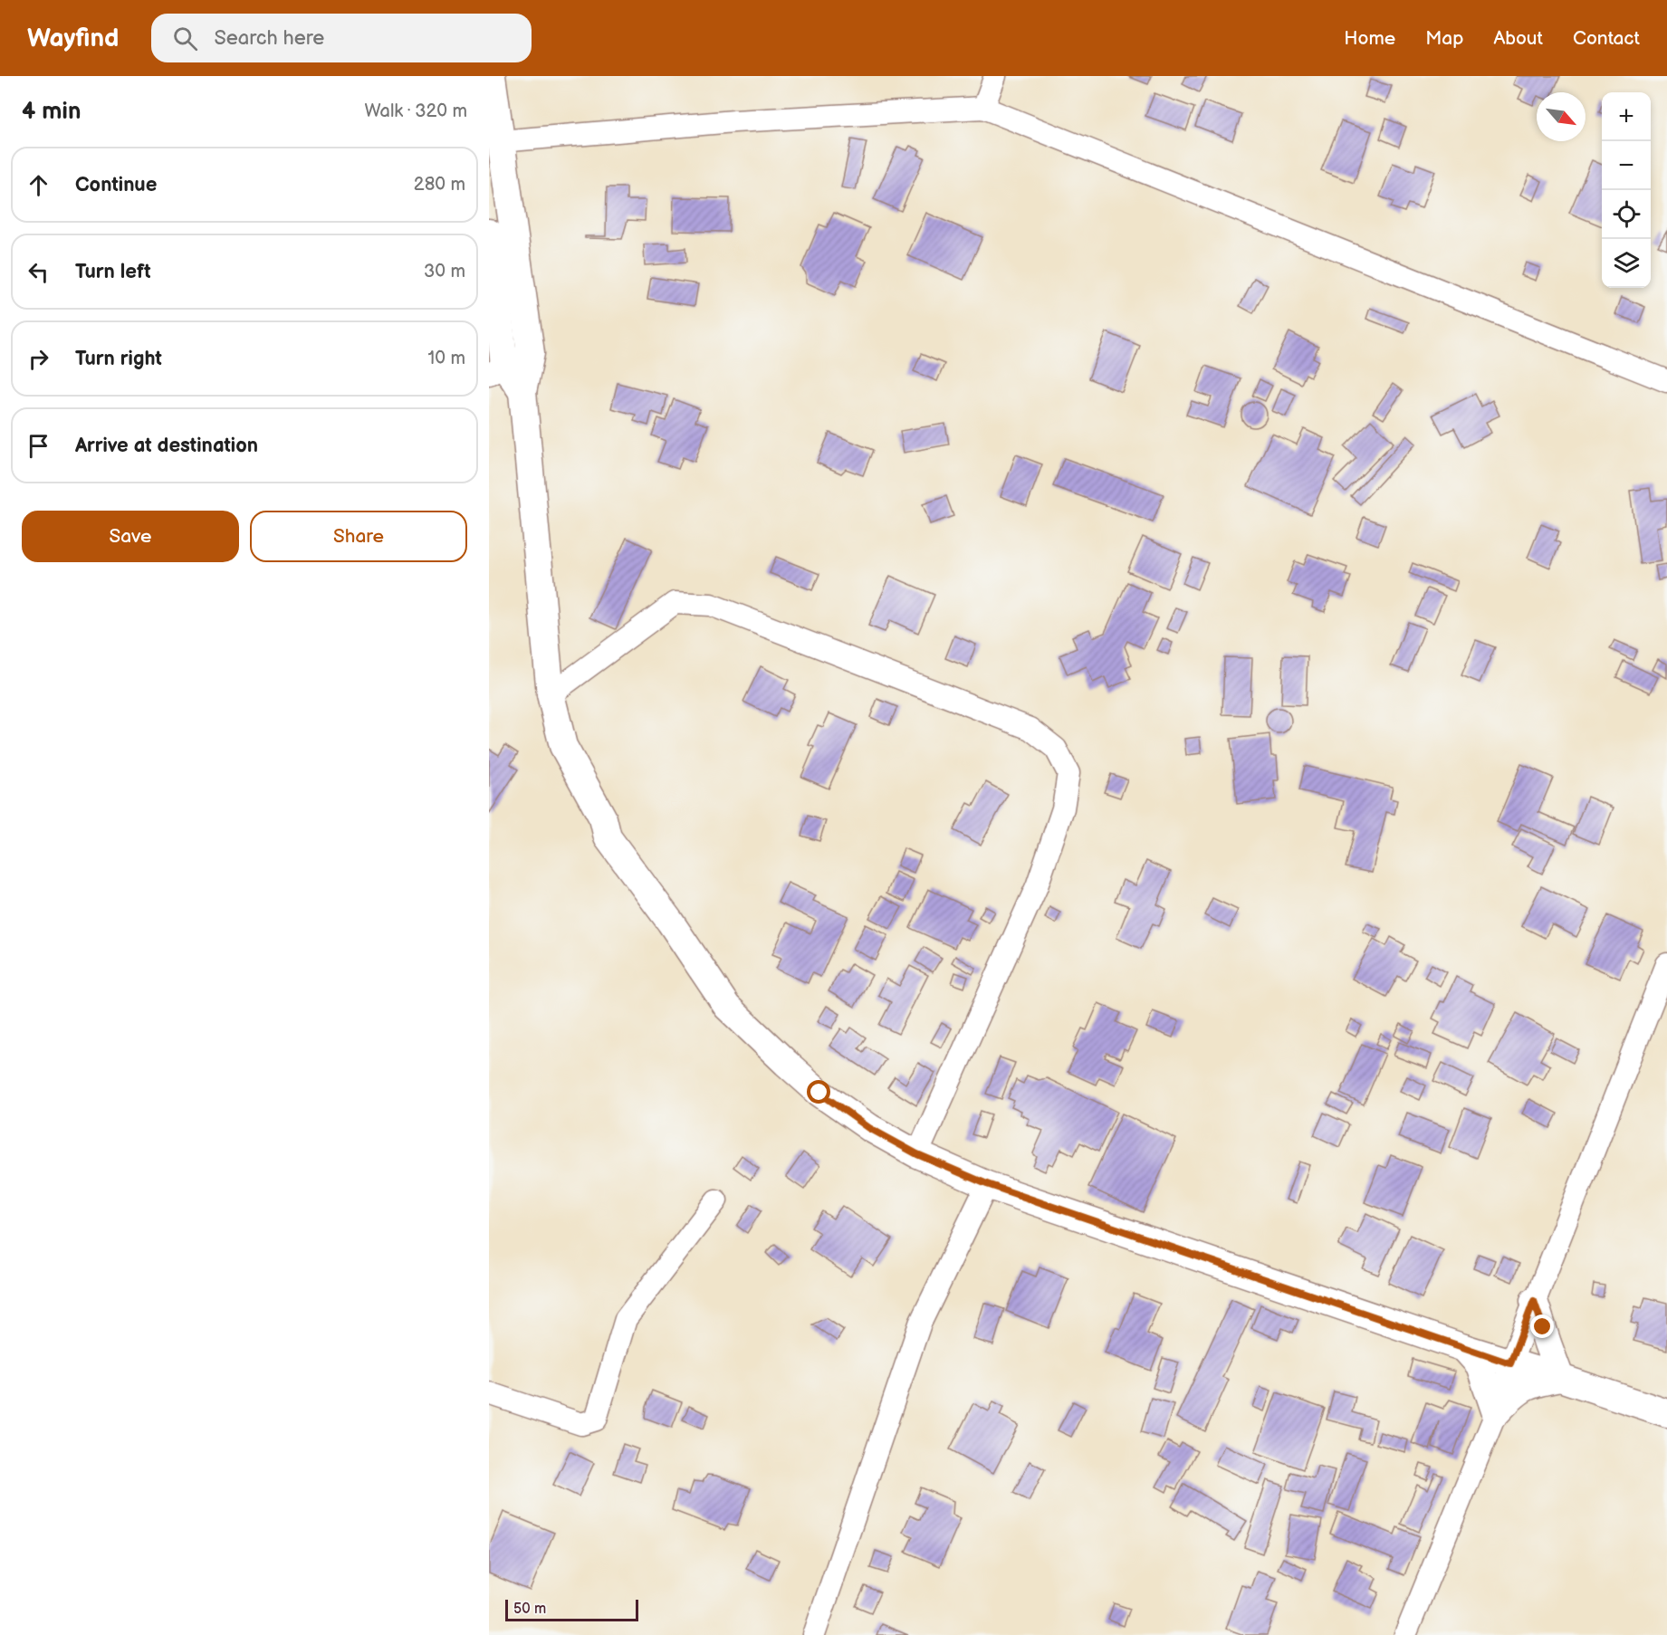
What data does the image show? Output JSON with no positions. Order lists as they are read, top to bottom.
{
  "scale_bar": "50 m",
  "north": "bottom right",
  "page": {
    "header": "Wayfind",
    "search": "Search here",
    "nav": [
      "Home",
      "Map",
      "About",
      "Contact"
    ],
    "heading": ["4 min", "Walk · 320 m"],
    "map_buttons": ["+", "−"],
    "list": [
      ["Continue", "280 m"],
      ["Turn left", "30 m"],
      ["Turn right", "10 m"],
      "Arrive at destination"
    ],
    "buttons": ["Save", "Share"],
    "scale": "50 m"
  }
}
